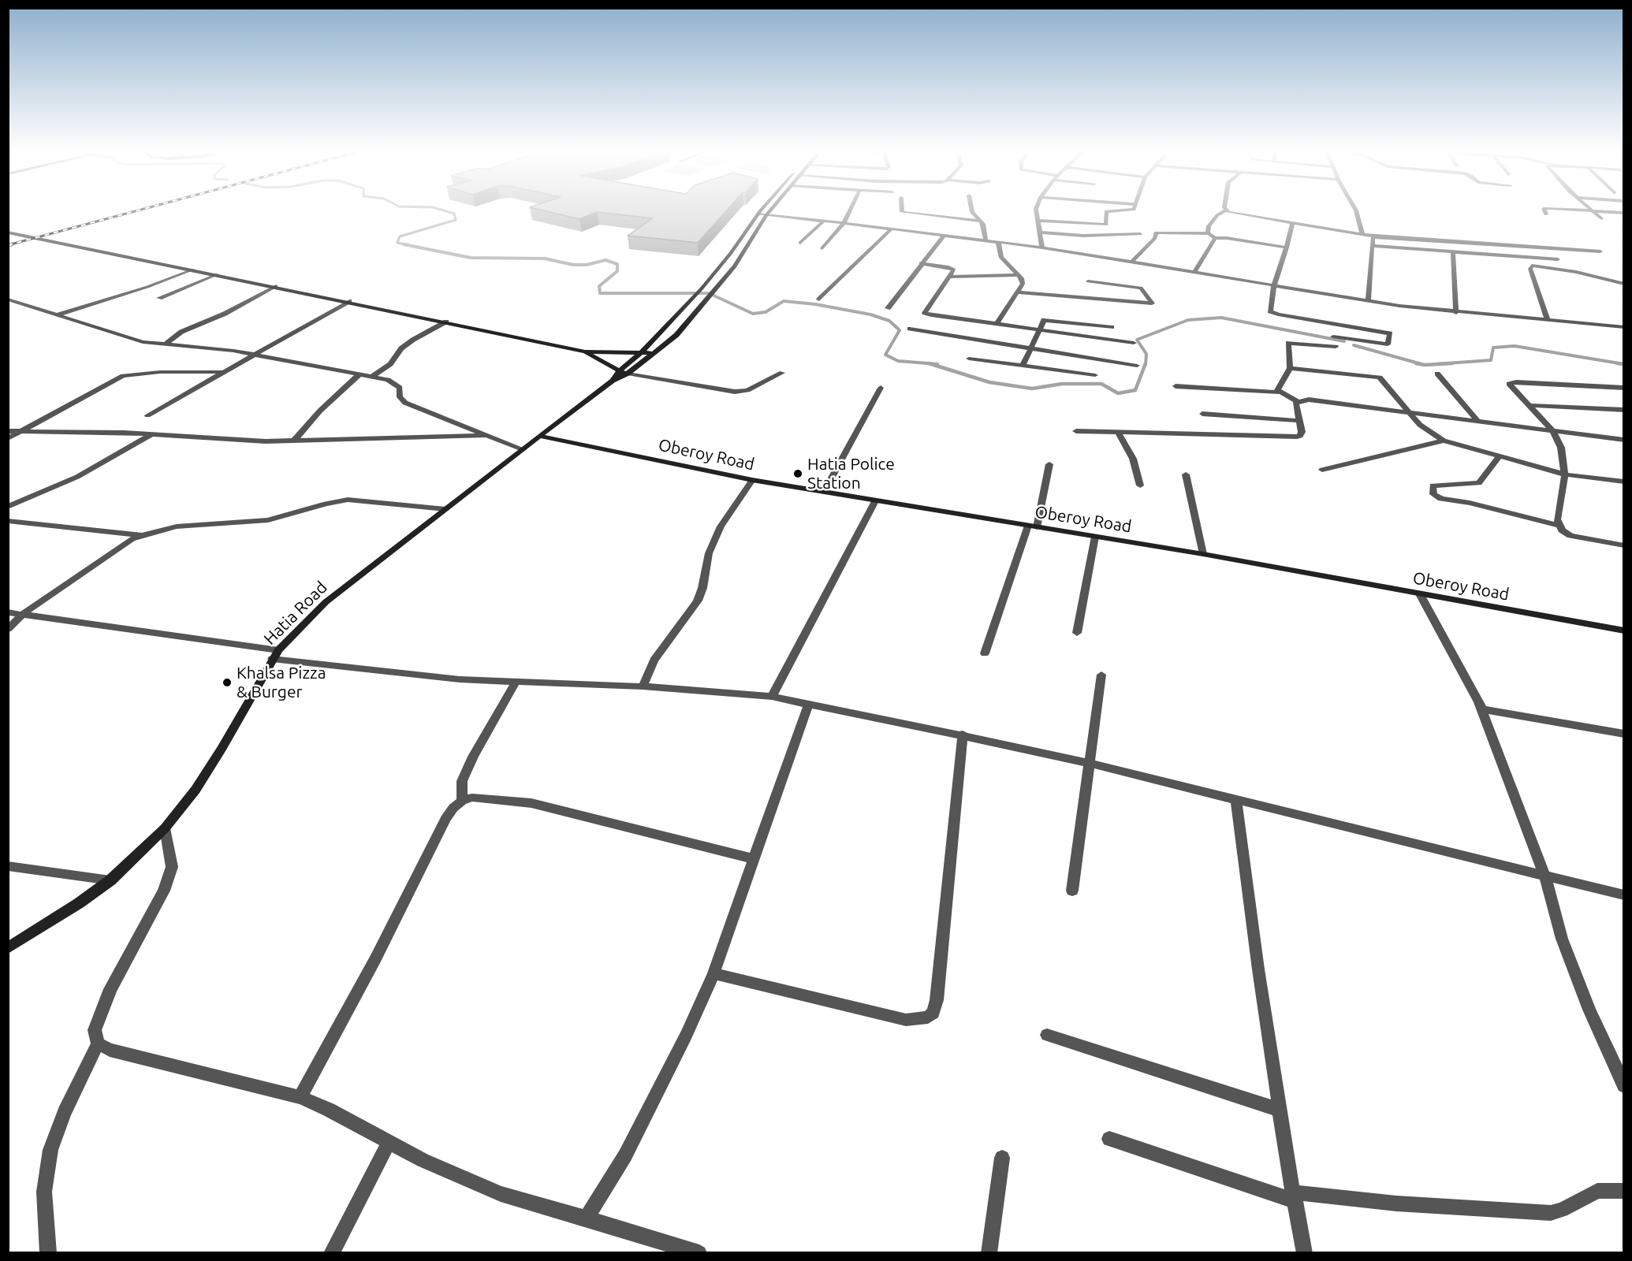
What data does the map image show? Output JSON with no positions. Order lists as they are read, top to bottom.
{
  "streets": {
    "main road": ["Oberoy Road", "Hatia Road"]
  },
  "crossings": [
    ["Oberoy Road", "Hatia Road"]
  ],
  "places": ["Hatia Police Station", "Khalsa Pizza & Burger"]
}
